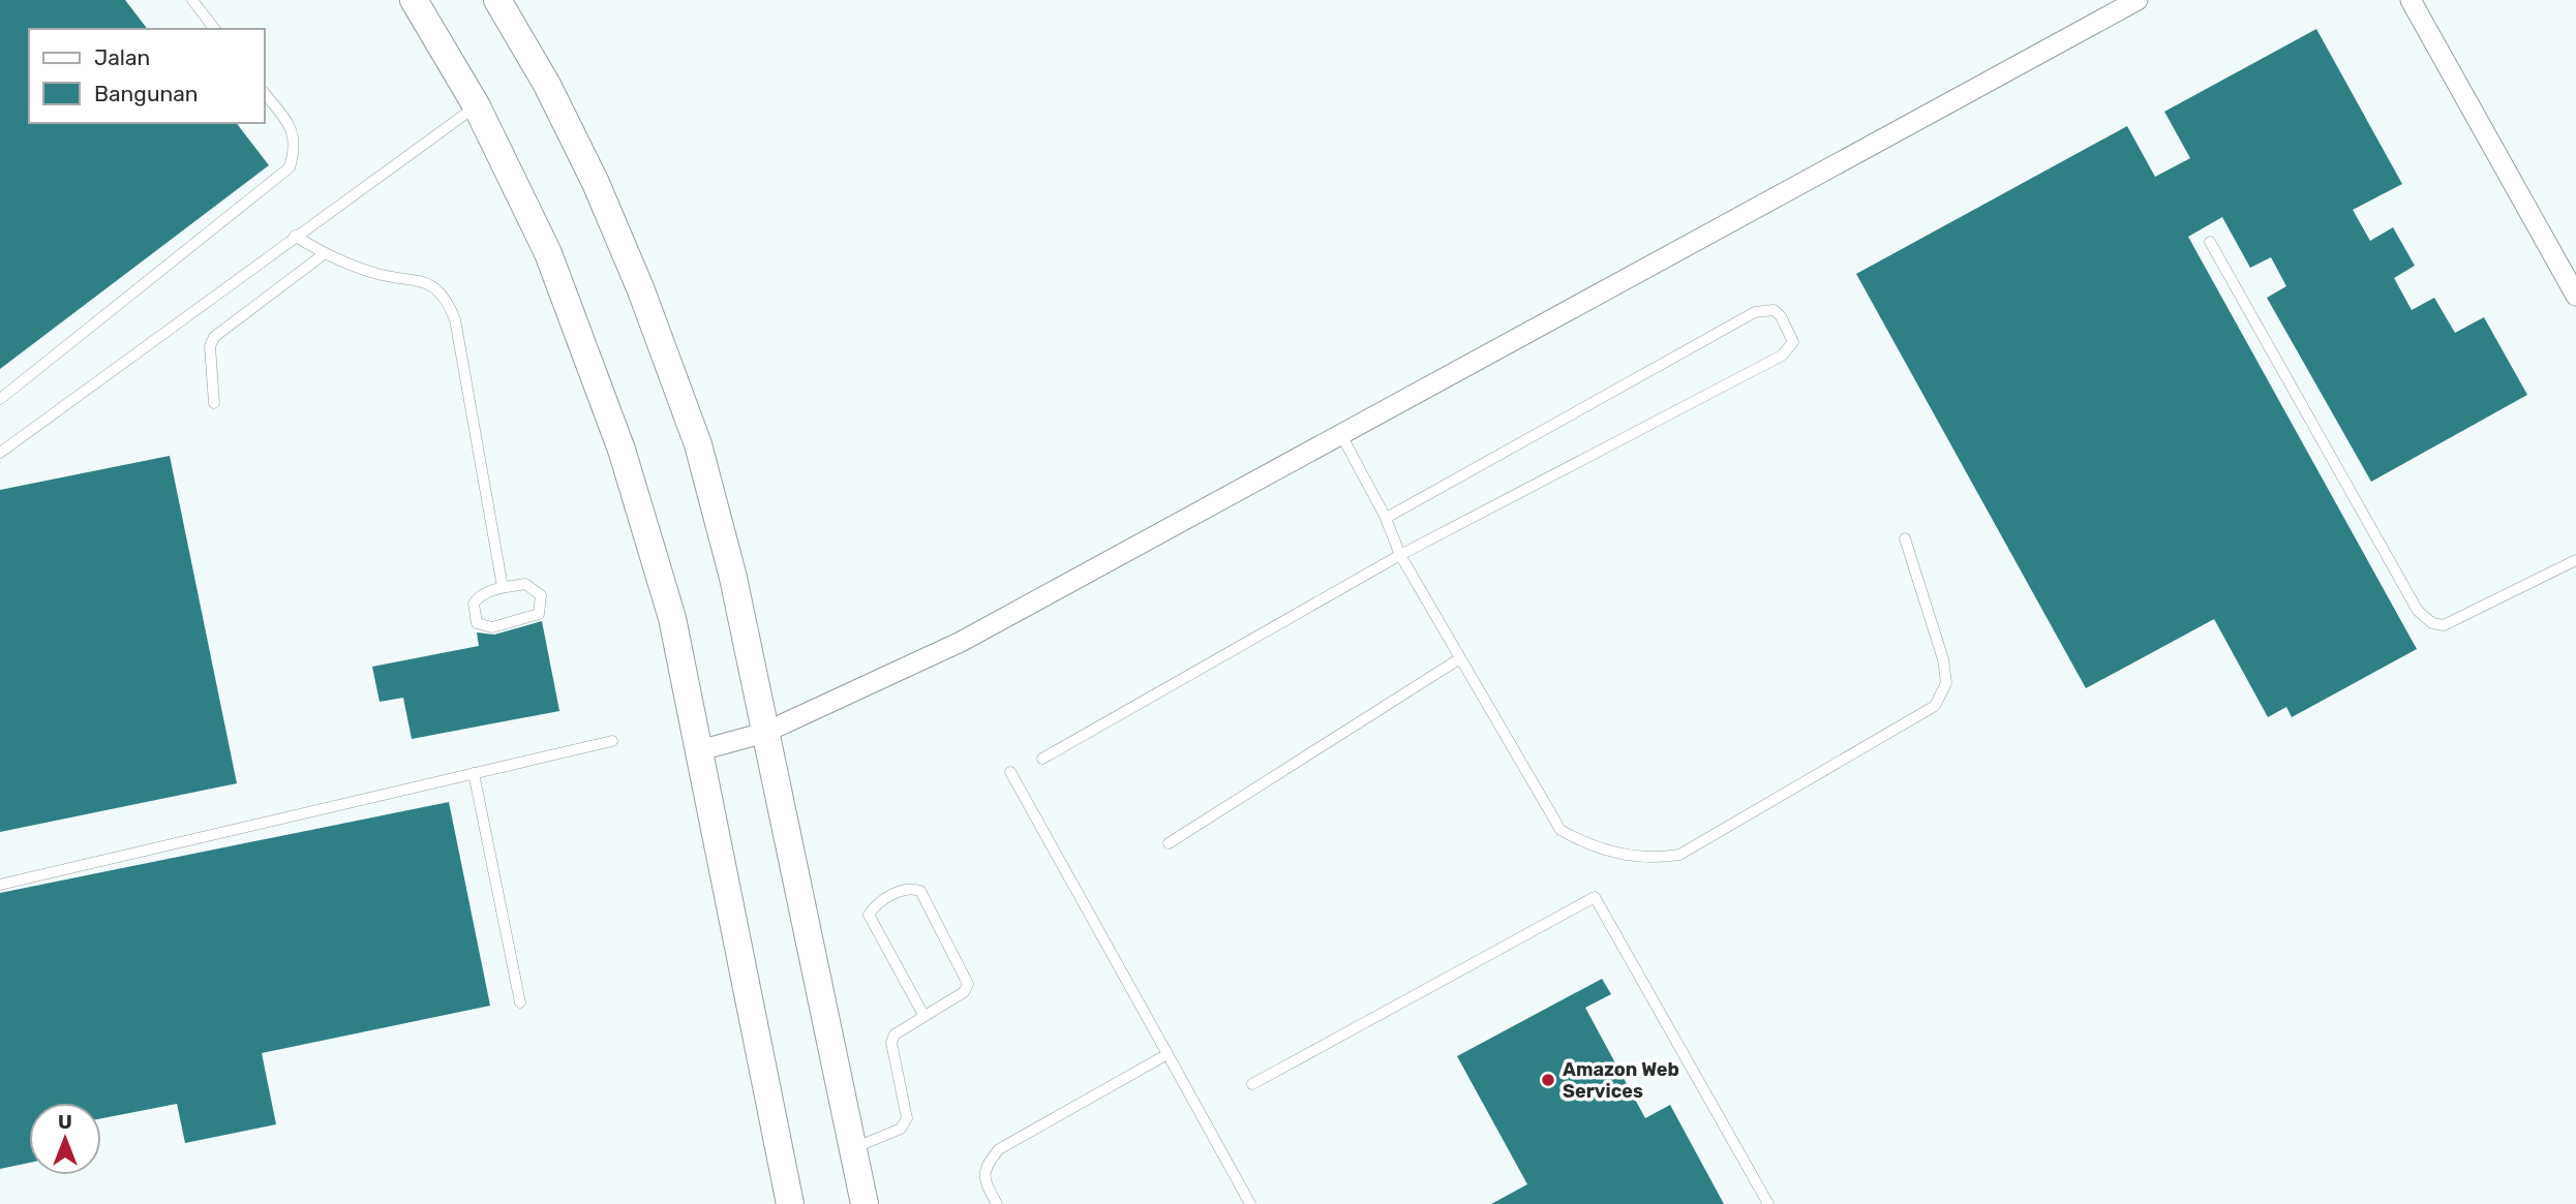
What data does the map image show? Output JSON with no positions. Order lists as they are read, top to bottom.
{
  "places": ["Amazon Web Services"],
  "legend": ["Jalan", "Bangunan"],
  "north": "top"
}
